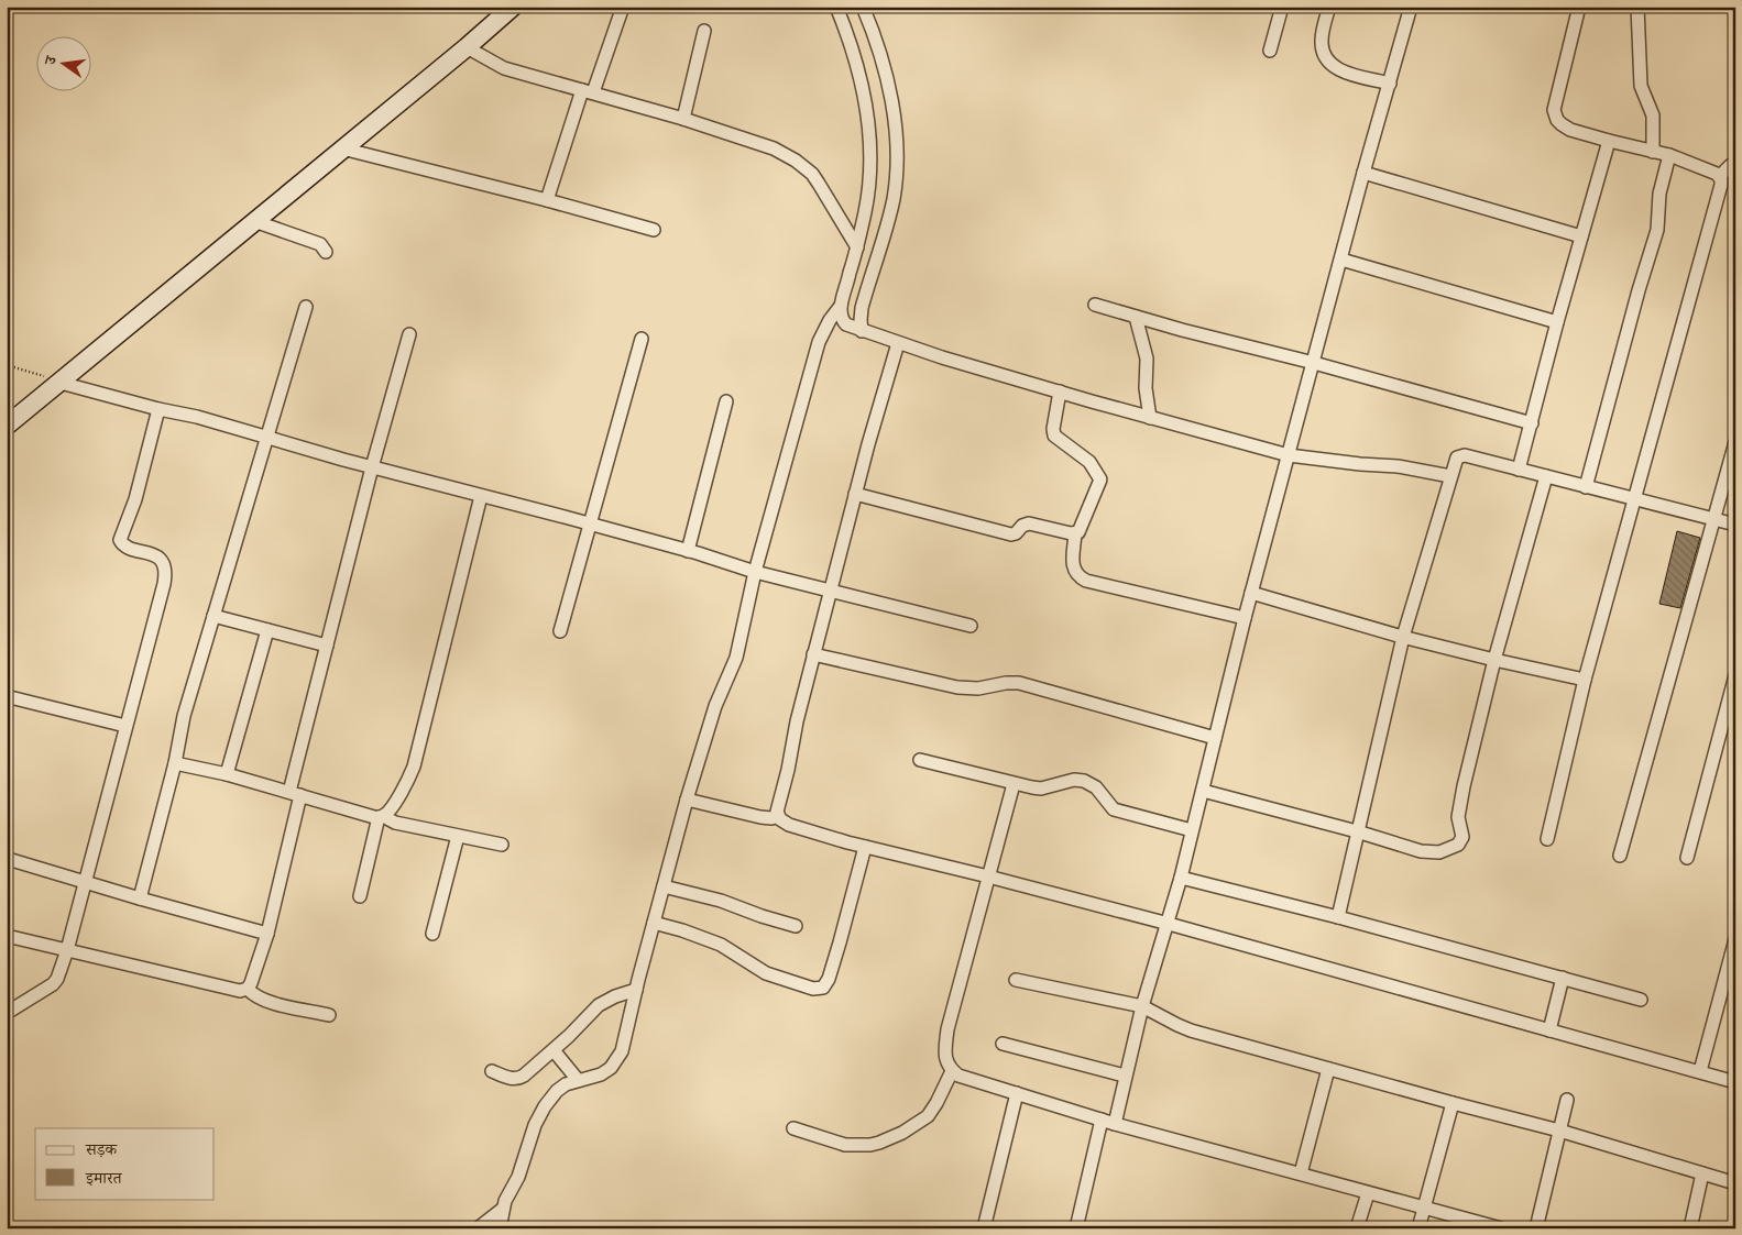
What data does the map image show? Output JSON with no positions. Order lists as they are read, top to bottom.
{
  "legend": ["सड़क", "इमारत"],
  "north": "left"
}
